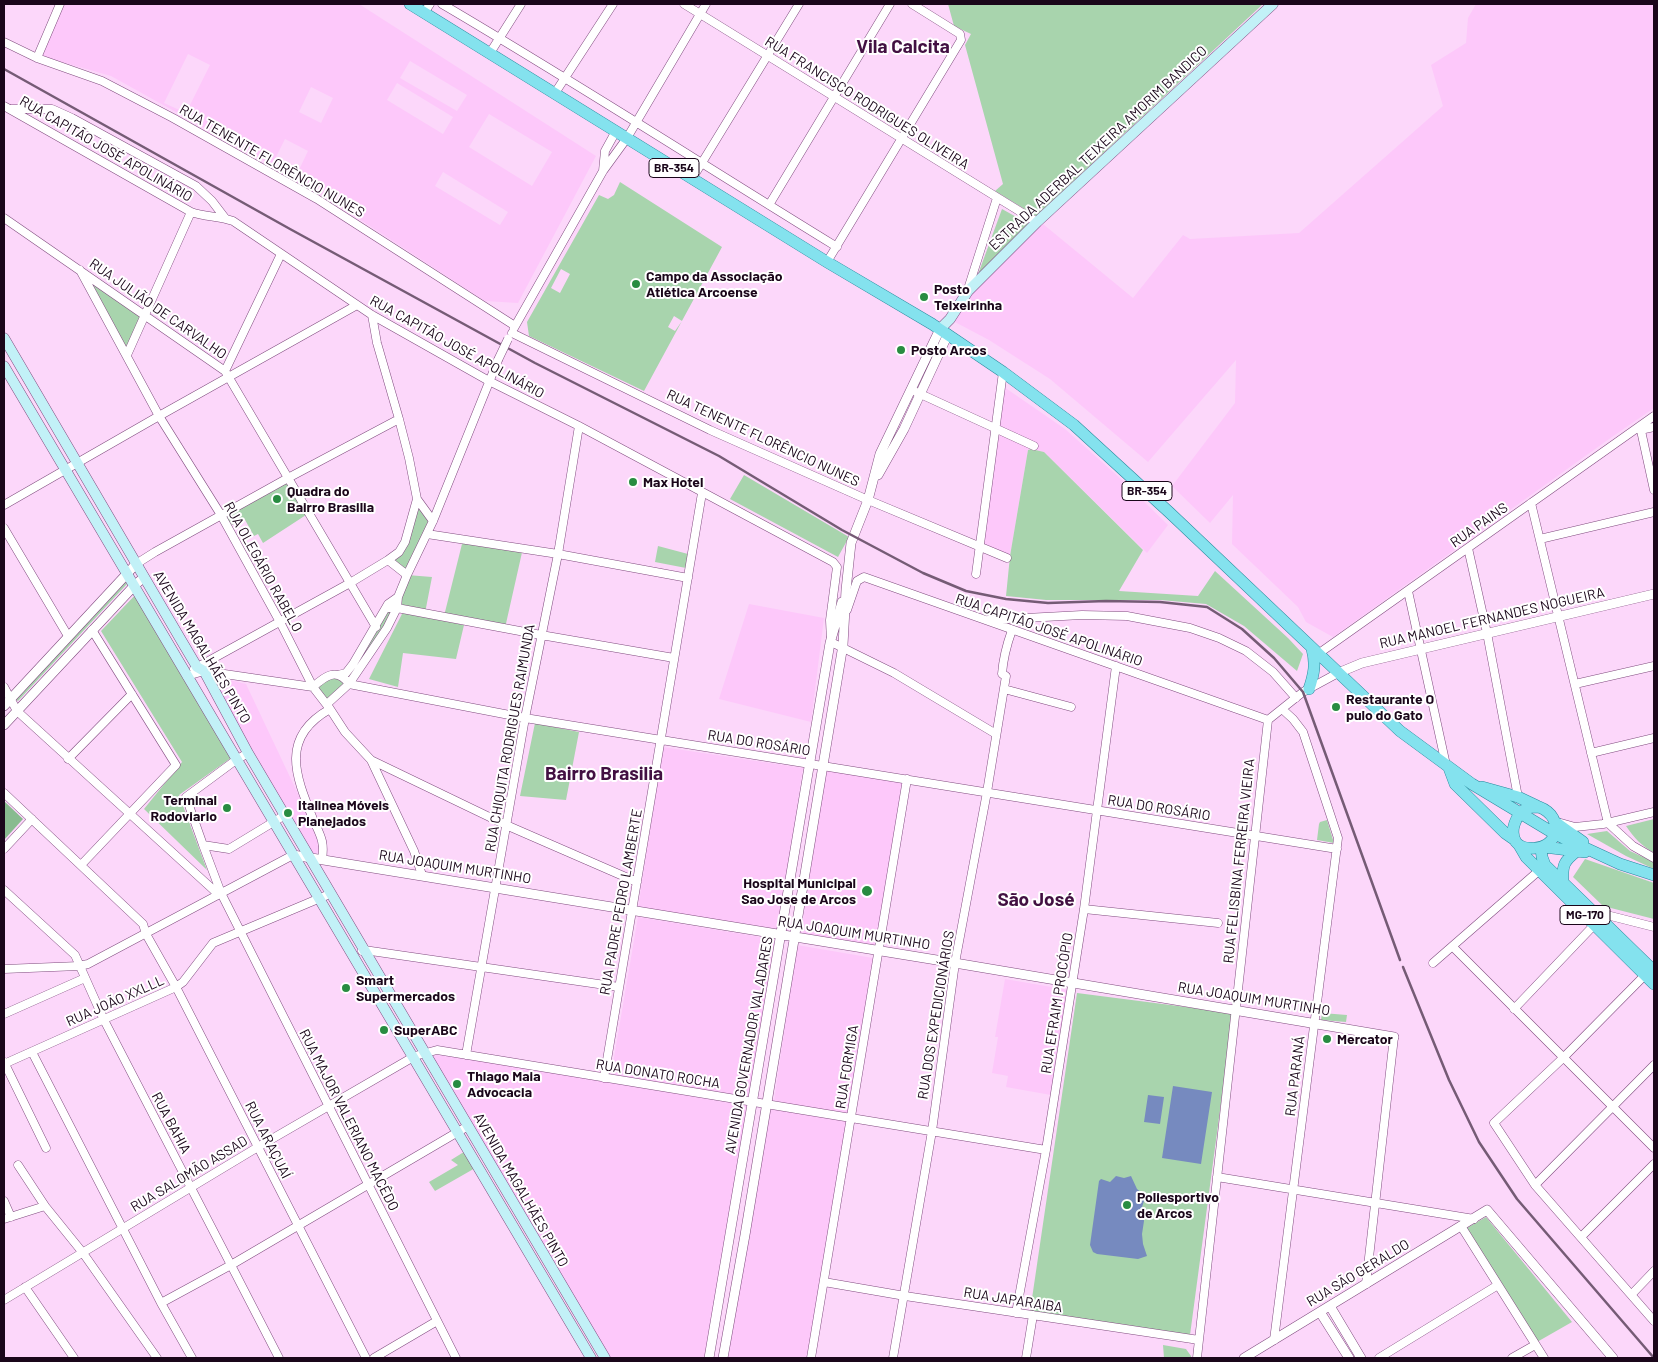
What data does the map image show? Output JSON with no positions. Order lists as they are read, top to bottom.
{
  "streets": {
    "main road": [
      "ESTRADA ADERBAL TEIXEIRA AMORIM BANDICO",
      "BR-354",
      "AVENIDA MAGALHÃES PINTO",
      "MG-170"
    ],
    "street": [
      "RUA FRANCISCO RODRIGUES OLIVEIRA",
      "RUA CAPITÃO JOSÉ APOLINÁRIO",
      "RUA TENENTE FLORÊNCIO NUNES",
      "RUA JULIÃO DE CARVALHO",
      "RUA PAINS",
      "RUA OLEGÁRIO RABELO",
      "RUA MANOEL FERNANDES NOGUEIRA",
      "RUA CHIQUITA RODRIGUES RAIMUNDA",
      "RUA DO ROSÁRIO",
      "RUA FELISBINA FERREIRA VIEIRA",
      "RUA JOAQUIM MURTINHO",
      "RUA PADRE PEDRO LAMBERTE",
      "RUA JOÃO XXLLL",
      "RUA EFRAIM PROCÓPIO",
      "RUA DOS EXPEDICIONÁRIOS",
      "AVENIDA GOVERNADOR VALADARES",
      "RUA FORMIGA",
      "RUA DONATO ROCHA",
      "RUA PARANÁ",
      "RUA MAJOR VALERIANO MACÊDO",
      "RUA BAHIA",
      "RUA ARAÇUAÍ",
      "RUA SALOMÃO ASSAD",
      "RUA SÃO GERALDO",
      "RUA JAPARAIBA"
    ]
  },
  "crossings": [
    ["RUA FRANCISCO RODRIGUES OLIVEIRA", "ESTRADA ADERBAL TEIXEIRA AMORIM BANDICO"],
    ["ESTRADA ADERBAL TEIXEIRA AMORIM BANDICO", "BR-354"],
    ["ESTRADA ADERBAL TEIXEIRA AMORIM BANDICO", "AVENIDA GOVERNADOR VALADARES"],
    ["RUA CAPITÃO JOSÉ APOLINÁRIO", "RUA CHIQUITA RODRIGUES RAIMUNDA"],
    ["RUA CAPITÃO JOSÉ APOLINÁRIO", "RUA FELISBINA FERREIRA VIEIRA"],
    ["RUA CAPITÃO JOSÉ APOLINÁRIO", "RUA PADRE PEDRO LAMBERTE"],
    ["RUA CAPITÃO JOSÉ APOLINÁRIO", "RUA EFRAIM PROCÓPIO"],
    ["RUA CAPITÃO JOSÉ APOLINÁRIO", "RUA DOS EXPEDICIONÁRIOS"],
    ["RUA CAPITÃO JOSÉ APOLINÁRIO", "AVENIDA GOVERNADOR VALADARES"],
    ["RUA TENENTE FLORÊNCIO NUNES", "AVENIDA GOVERNADOR VALADARES"],
    ["BR-354", "RUA PAINS"],
    ["BR-354", "RUA MANOEL FERNANDES NOGUEIRA"],
    ["BR-354", "AVENIDA GOVERNADOR VALADARES"],
    ["RUA JULIÃO DE CARVALHO", "RUA OLEGÁRIO RABELO"],
    ["RUA OLEGÁRIO RABELO", "RUA JOAQUIM MURTINHO"],
    ["AVENIDA MAGALHÃES PINTO", "RUA JOAQUIM MURTINHO"],
    ["AVENIDA MAGALHÃES PINTO", "RUA JOÃO XXLLL"],
    ["AVENIDA MAGALHÃES PINTO", "RUA DONATO ROCHA"],
    ["AVENIDA MAGALHÃES PINTO", "RUA MAJOR VALERIANO MACÊDO"],
    ["AVENIDA MAGALHÃES PINTO", "RUA SALOMÃO ASSAD"],
    ["RUA CHIQUITA RODRIGUES RAIMUNDA", "RUA DO ROSÁRIO"],
    ["RUA CHIQUITA RODRIGUES RAIMUNDA", "RUA JOAQUIM MURTINHO"],
    ["RUA CHIQUITA RODRIGUES RAIMUNDA", "RUA DONATO ROCHA"],
    ["RUA DO ROSÁRIO", "RUA FELISBINA FERREIRA VIEIRA"],
    ["RUA DO ROSÁRIO", "RUA PADRE PEDRO LAMBERTE"],
    ["RUA DO ROSÁRIO", "RUA EFRAIM PROCÓPIO"],
    ["RUA DO ROSÁRIO", "RUA DOS EXPEDICIONÁRIOS"],
    ["RUA DO ROSÁRIO", "AVENIDA GOVERNADOR VALADARES"],
    ["RUA DO ROSÁRIO", "RUA FORMIGA"],
    ["RUA DO ROSÁRIO", "RUA PARANÁ"],
    ["RUA FELISBINA FERREIRA VIEIRA", "RUA JOAQUIM MURTINHO"],
    ["RUA FELISBINA FERREIRA VIEIRA", "RUA JAPARAIBA"],
    ["RUA JOAQUIM MURTINHO", "RUA PADRE PEDRO LAMBERTE"],
    ["RUA JOAQUIM MURTINHO", "RUA EFRAIM PROCÓPIO"],
    ["RUA JOAQUIM MURTINHO", "RUA DOS EXPEDICIONÁRIOS"],
    ["RUA JOAQUIM MURTINHO", "AVENIDA GOVERNADOR VALADARES"],
    ["RUA JOAQUIM MURTINHO", "RUA FORMIGA"],
    ["RUA JOAQUIM MURTINHO", "RUA PARANÁ"],
    ["RUA PADRE PEDRO LAMBERTE", "RUA DONATO ROCHA"],
    ["RUA JOÃO XXLLL", "RUA MAJOR VALERIANO MACÊDO"],
    ["RUA JOÃO XXLLL", "RUA BAHIA"],
    ["RUA JOÃO XXLLL", "RUA ARAÇUAÍ"],
    ["RUA EFRAIM PROCÓPIO", "RUA DONATO ROCHA"],
    ["RUA EFRAIM PROCÓPIO", "RUA JAPARAIBA"],
    ["RUA DOS EXPEDICIONÁRIOS", "RUA DONATO ROCHA"],
    ["RUA DOS EXPEDICIONÁRIOS", "RUA JAPARAIBA"],
    ["AVENIDA GOVERNADOR VALADARES", "RUA DONATO ROCHA"],
    ["RUA FORMIGA", "RUA DONATO ROCHA"],
    ["RUA FORMIGA", "RUA JAPARAIBA"],
    ["RUA DONATO ROCHA", "RUA SALOMÃO ASSAD"],
    ["RUA PARANÁ", "RUA SÃO GERALDO"],
    ["RUA MAJOR VALERIANO MACÊDO", "RUA SALOMÃO ASSAD"],
    ["RUA BAHIA", "RUA SALOMÃO ASSAD"],
    ["RUA ARAÇUAÍ", "RUA SALOMÃO ASSAD"]
  ],
  "districts": ["Vila Calcita", "Bairro Brasilia", "São José"],
  "places": [
    "Campo da Associação Atlética Arcoense",
    "Posto Teixeirinha",
    "Posto Arcos",
    "Max Hotel",
    "Quadra do Bairro Brasilia",
    "Restaurante O pulo do Gato",
    "Terminal Rodoviario",
    "Italinea Móveis Planejados",
    "Hospital Municipal Sao Jose de Arcos",
    "Smart Supermercados",
    "SuperABC",
    "Mercator",
    "Thiago Maia Advocacia",
    "Poliesportivo de Arcos"
  ]
}
